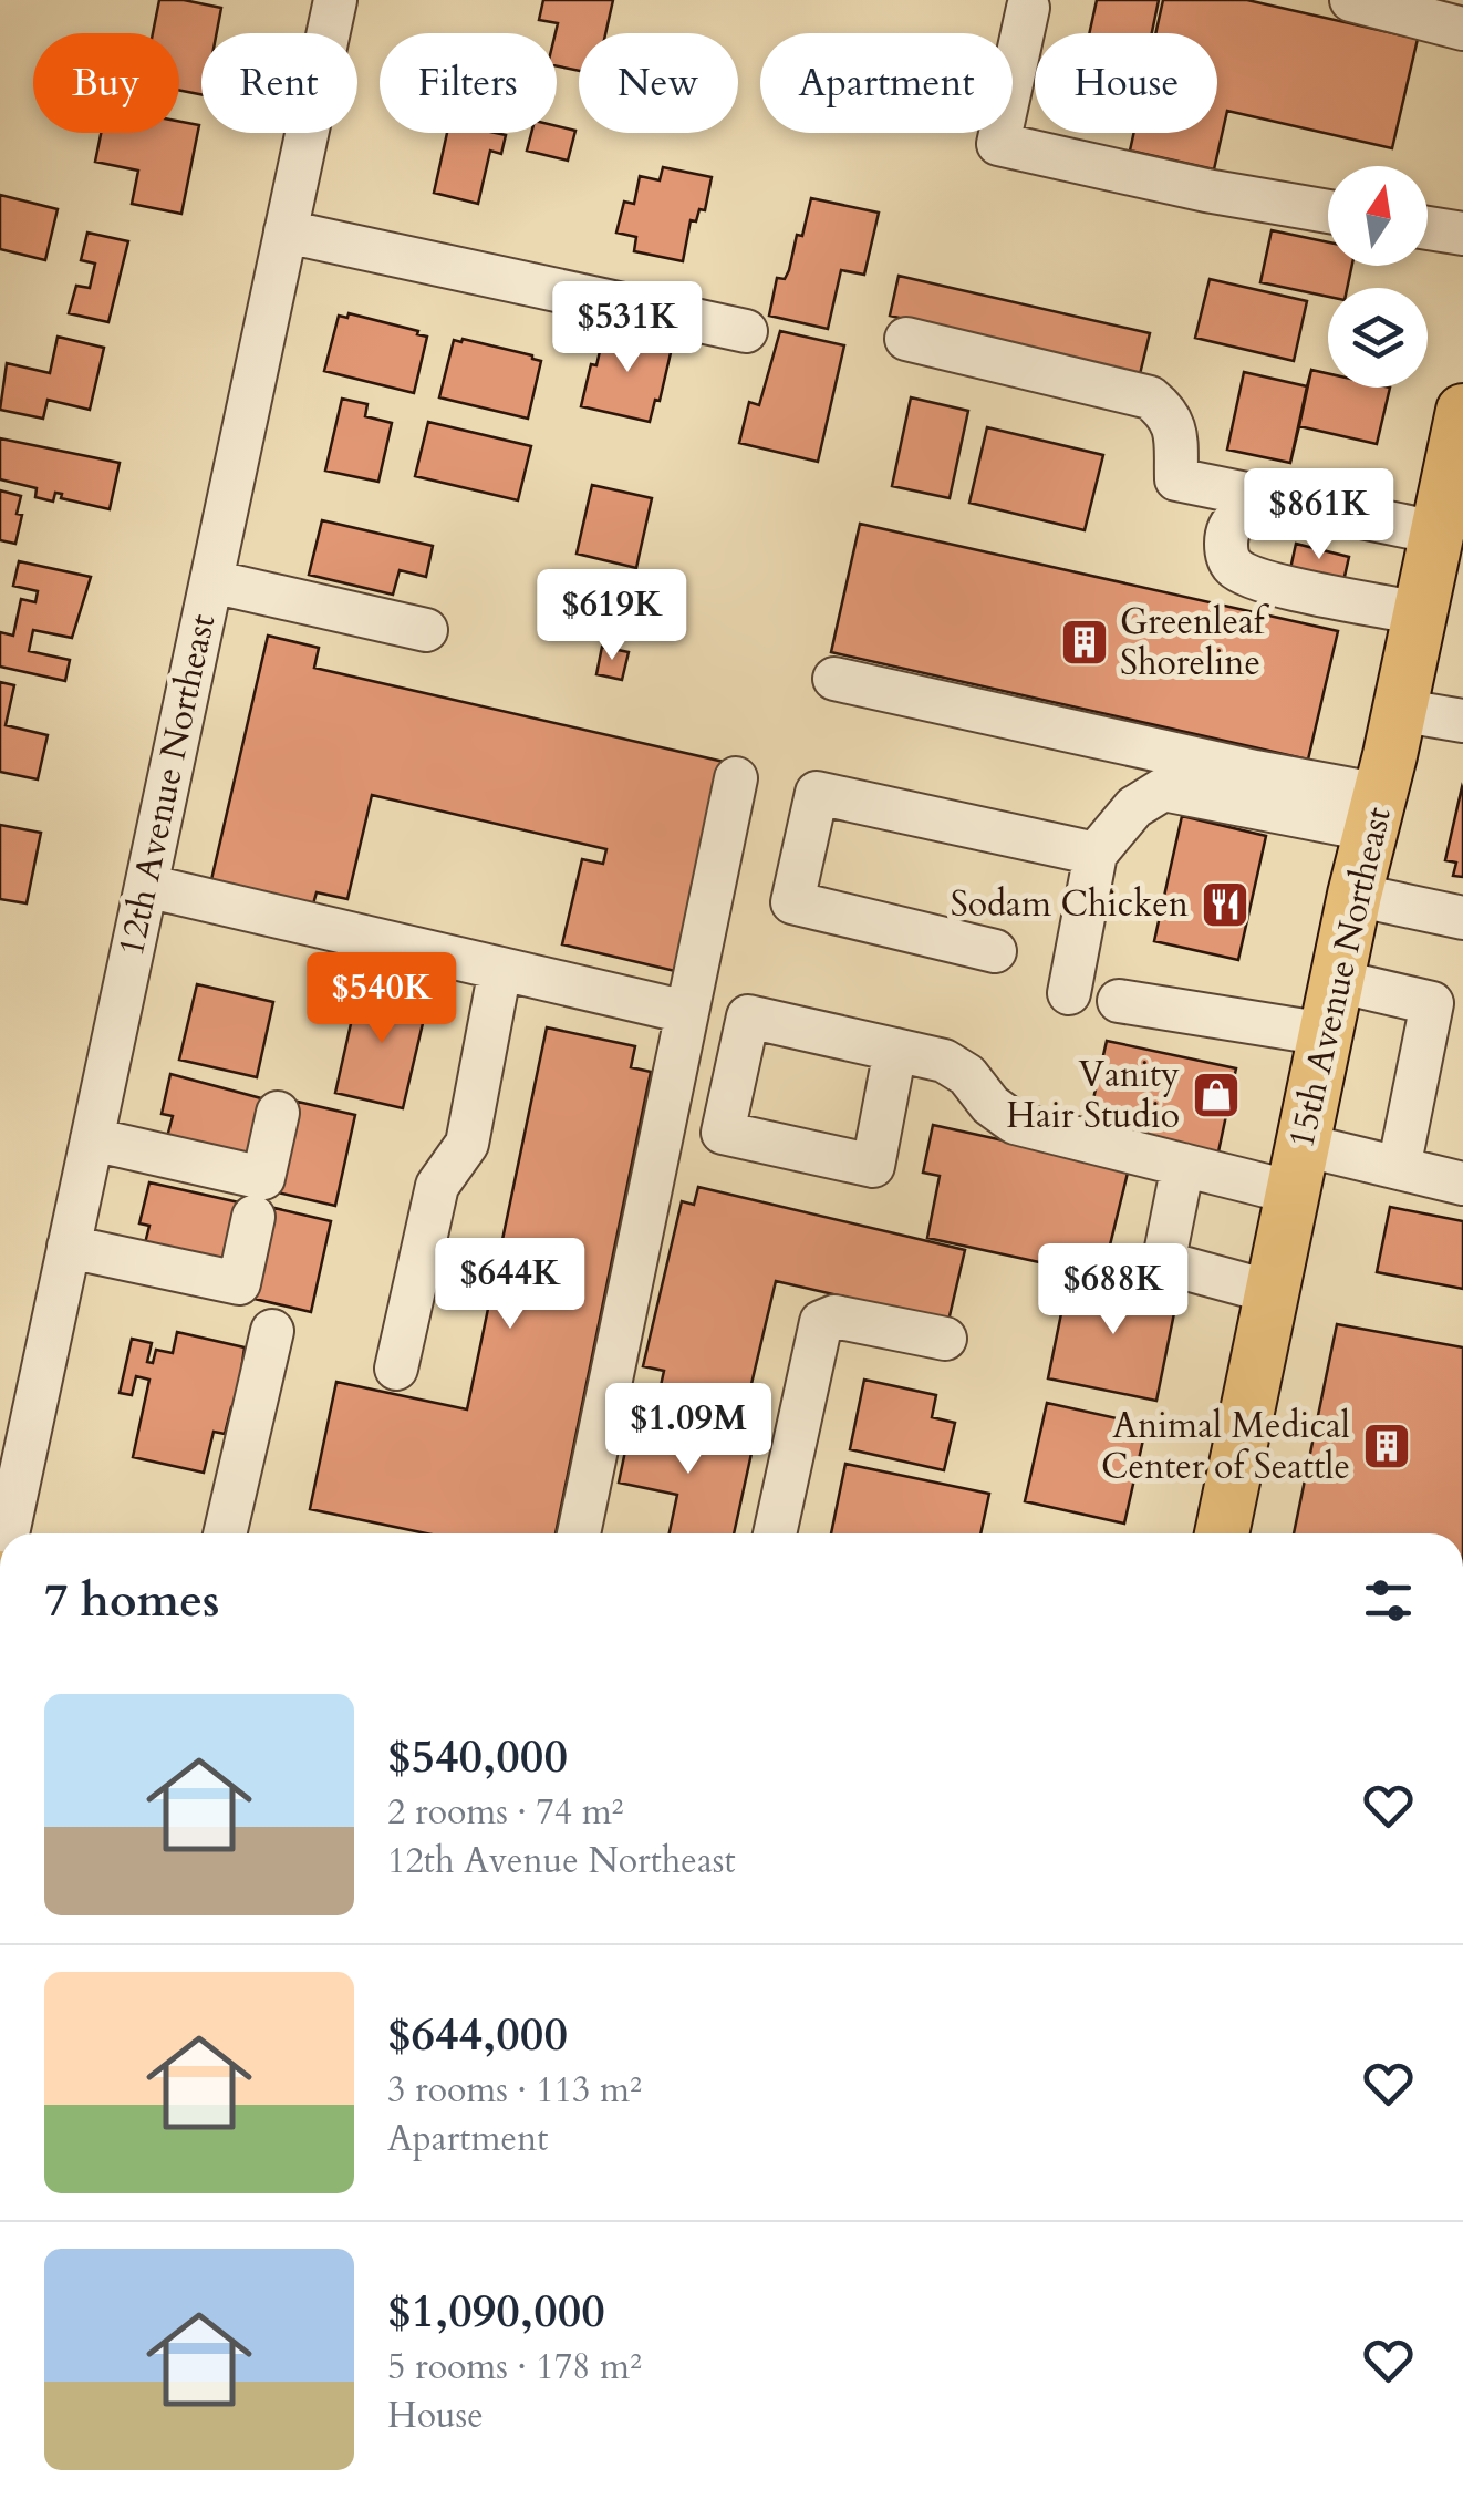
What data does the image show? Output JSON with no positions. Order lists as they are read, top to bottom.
{
  "streets": {
    "main road": ["15th Avenue Northeast"],
    "street": ["12th Avenue Northeast"]
  },
  "places": {
    "building": ["Greenleaf Shoreline", "Animal Medical Center of Seattle"],
    "restaurant": ["Sodam Chicken"],
    "shop": ["Vanity Hair Studio"]
  },
  "north": "top",
  "page": {
    "chip": [
      "Buy",
      "Rent",
      "Filters",
      "New",
      "Apartment",
      "House"
    ],
    "price": [
      "$531K",
      "$861K",
      "$619K",
      "$540K",
      "$644K",
      "$688K",
      "$1.09M"
    ],
    "heading": "7 homes",
    "list": [
      {
        "name": "$540,000",
        "note": "2 rooms · 74 m² · 12th Avenue Northeast"
      },
      {
        "name": "$644,000",
        "note": "3 rooms · 113 m² · Apartment"
      },
      {
        "name": "$1,090,000",
        "note": "5 rooms · 178 m² · House"
      }
    ]
  }
}
